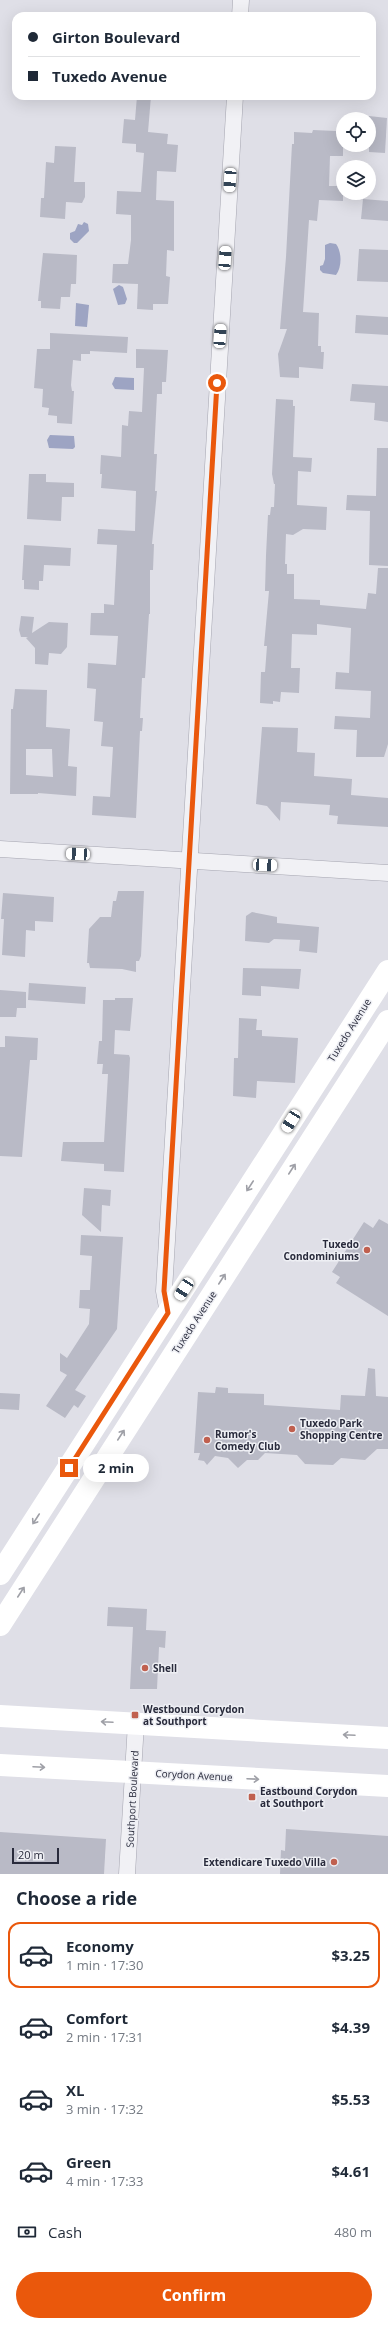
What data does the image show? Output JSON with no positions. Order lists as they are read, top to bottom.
{
  "streets": {
    "main road": ["Tuxedo Avenue", "Corydon Avenue"],
    "street": ["Southport Boulevard"]
  },
  "crossings": [
    ["Corydon Avenue", "Southport Boulevard"]
  ],
  "places": {
    "other": [
      "Tuxedo Condominiums",
      "Tuxedo Park Shopping Centre",
      "Rumor's Comedy Club",
      "Shell",
      "Extendicare Tuxedo Villa"
    ],
    "transit": ["Westbound Corydon at Southport", "Eastbound Corydon at Southport"]
  },
  "scale_bar": "20 m",
  "page": {
    "banner": ["Girton Boulevard", "Tuxedo Avenue"],
    "bubble": "2 min",
    "scale": "20 m",
    "heading": "Choose a ride",
    "list": [
      {
        "name": "Economy",
        "note": "1 min · 17:30",
        "value": "$3.25"
      },
      {
        "name": "Comfort",
        "note": "2 min · 17:31",
        "value": "$4.39"
      },
      {
        "name": "XL",
        "note": "3 min · 17:32",
        "value": "$5.53"
      },
      {
        "name": "Green",
        "note": "4 min · 17:33",
        "value": "$4.61"
      }
    ],
    "pay": ["Cash", "480 m"],
    "buttons": "Confirm"
  }
}
